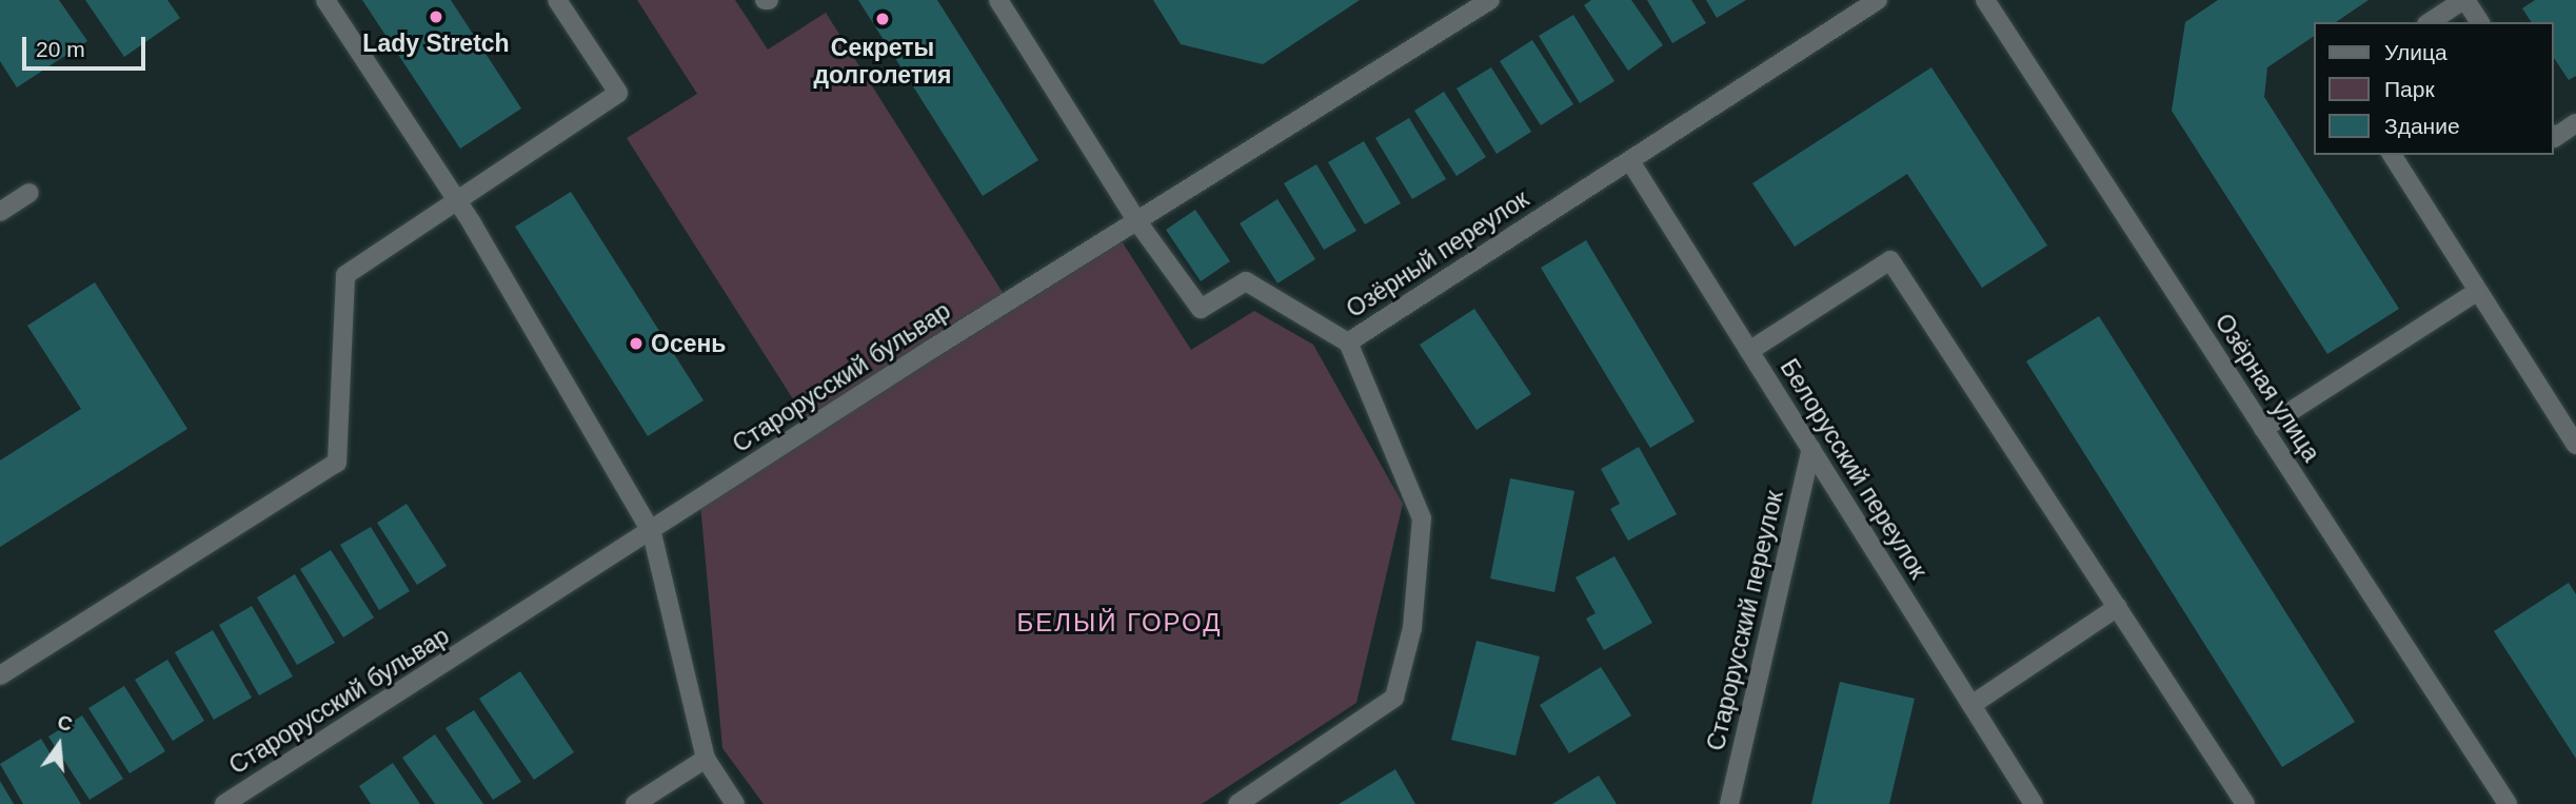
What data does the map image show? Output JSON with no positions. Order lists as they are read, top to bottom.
{
  "streets": {
    "street": [
      "Озёрный переулок",
      "Старорусский бульвар",
      "Озёрная улица",
      "Белорусский переулок",
      "Старорусский переулок"
    ]
  },
  "crossings": [
    ["Озёрный переулок", "Белорусский переулок"],
    ["Белорусский переулок", "Старорусский переулок"]
  ],
  "districts": ["БЕЛЫЙ ГОРОД"],
  "places": ["Lady Stretch", "Секреты долголетия", "Осень"],
  "legend": ["Улица", "Парк", "Здание"],
  "scale_bar": "20 m",
  "north": "top"
}
